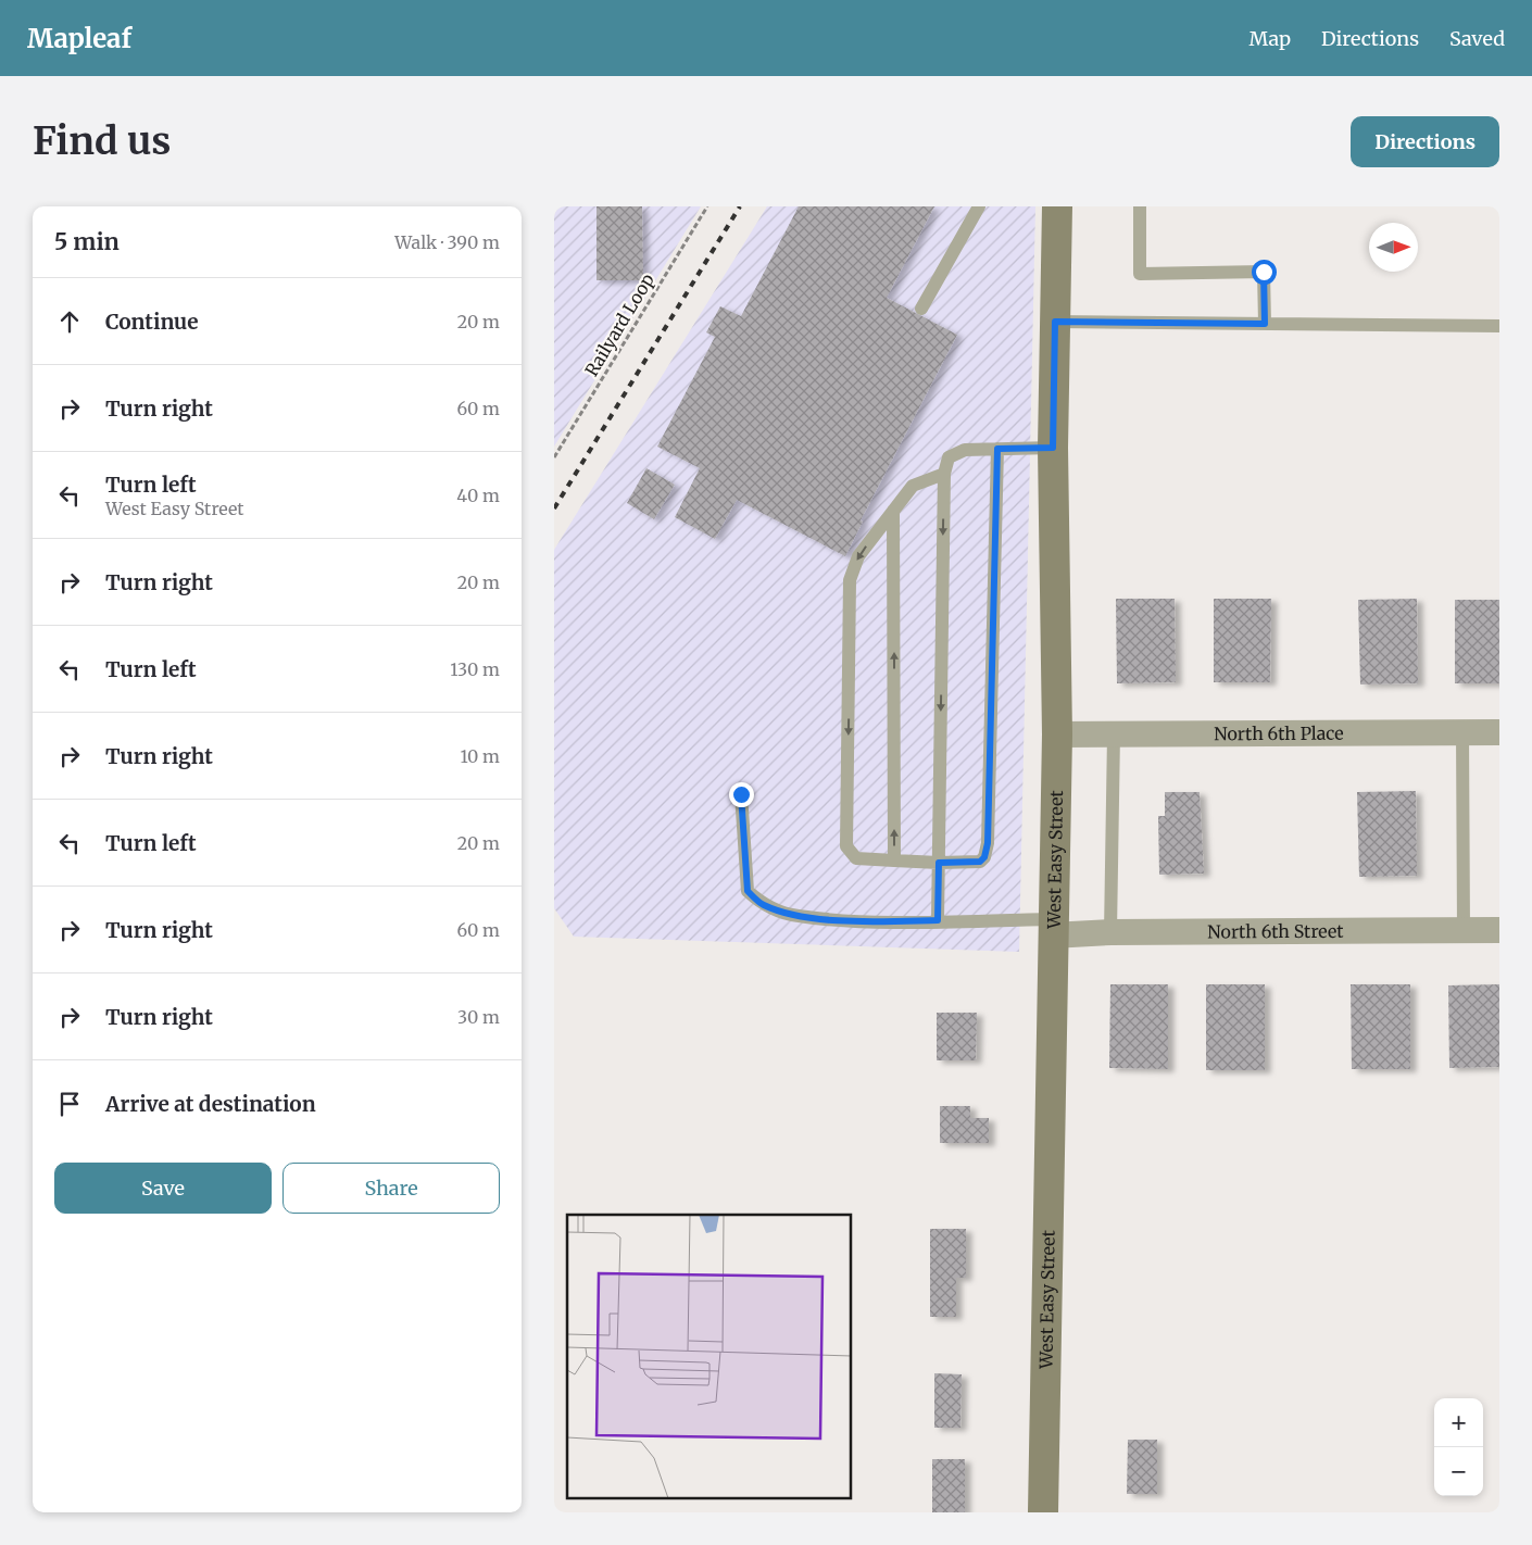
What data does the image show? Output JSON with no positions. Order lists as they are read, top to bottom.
{
  "streets": {
    "street": ["North 6th Place", "West Easy Street", "North 6th Street"],
    "path": ["Railyard Loop"]
  },
  "crossings": [
    ["North 6th Place", "West Easy Street"],
    ["West Easy Street", "North 6th Street"]
  ],
  "north": "right",
  "page": {
    "header": "Mapleaf",
    "nav": ["Map", "Directions", "Saved"],
    "buttons": [
      "Directions",
      ["Save", "Share"]
    ],
    "title": "Find us",
    "heading": ["5 min", "Walk · 390 m"],
    "list": [
      ["Continue", "20 m"],
      ["Turn right", "60 m"],
      ["Turn left", "West Easy Street", "40 m"],
      ["Turn right", "20 m"],
      ["Turn left", "130 m"],
      ["Turn right", "10 m"],
      ["Turn left", "20 m"],
      ["Turn right", "60 m"],
      ["Turn right", "30 m"],
      "Arrive at destination"
    ],
    "map_buttons": ["+", "−"]
  }
}
